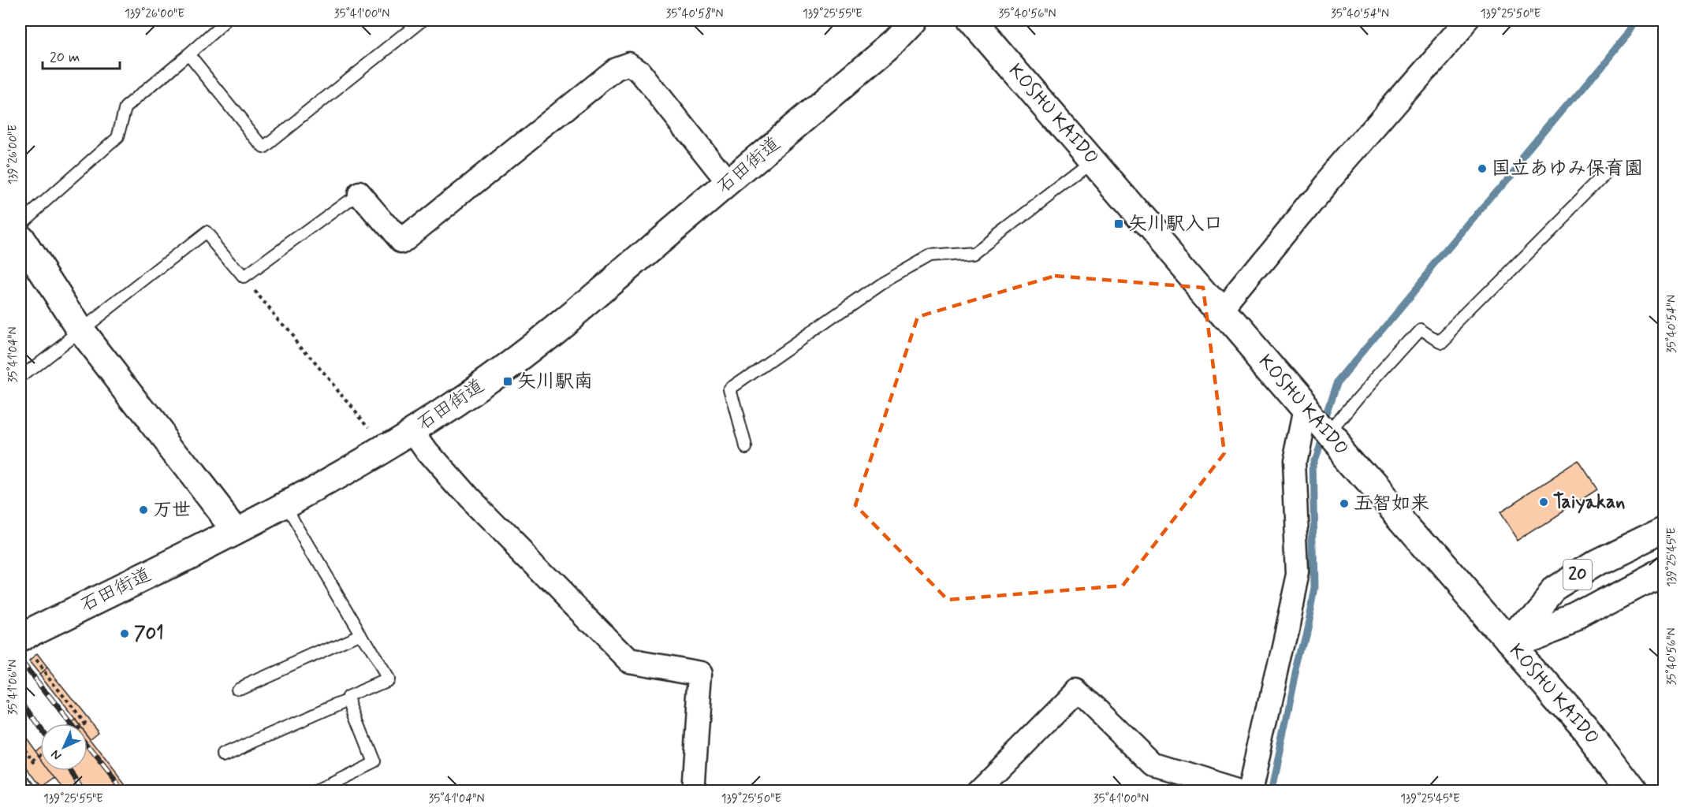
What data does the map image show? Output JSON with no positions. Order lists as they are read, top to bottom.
{
  "streets": {
    "street": ["KOSHU KAIDO", "石田街道", "20"]
  },
  "crossings": [
    ["KOSHU KAIDO", "20"]
  ],
  "places": {
    "other": [
      "国立あゆみ保育園",
      "Taiyakan",
      "五智如来",
      "万世",
      "701"
    ],
    "transit": ["矢川駅入口", "矢川駅南"]
  },
  "scale_bar": "20 m",
  "north": "bottom left",
  "coordinates": [
    "139°26'00\"E",
    "35°41'00\"N",
    "35°40'58\"N",
    "139°25'55\"E",
    "35°40'56\"N",
    "35°40'54\"N",
    "139°25'50\"E",
    "35°41'04\"N",
    "139°25'45\"E",
    "35°41'06\"N"
  ]
}
